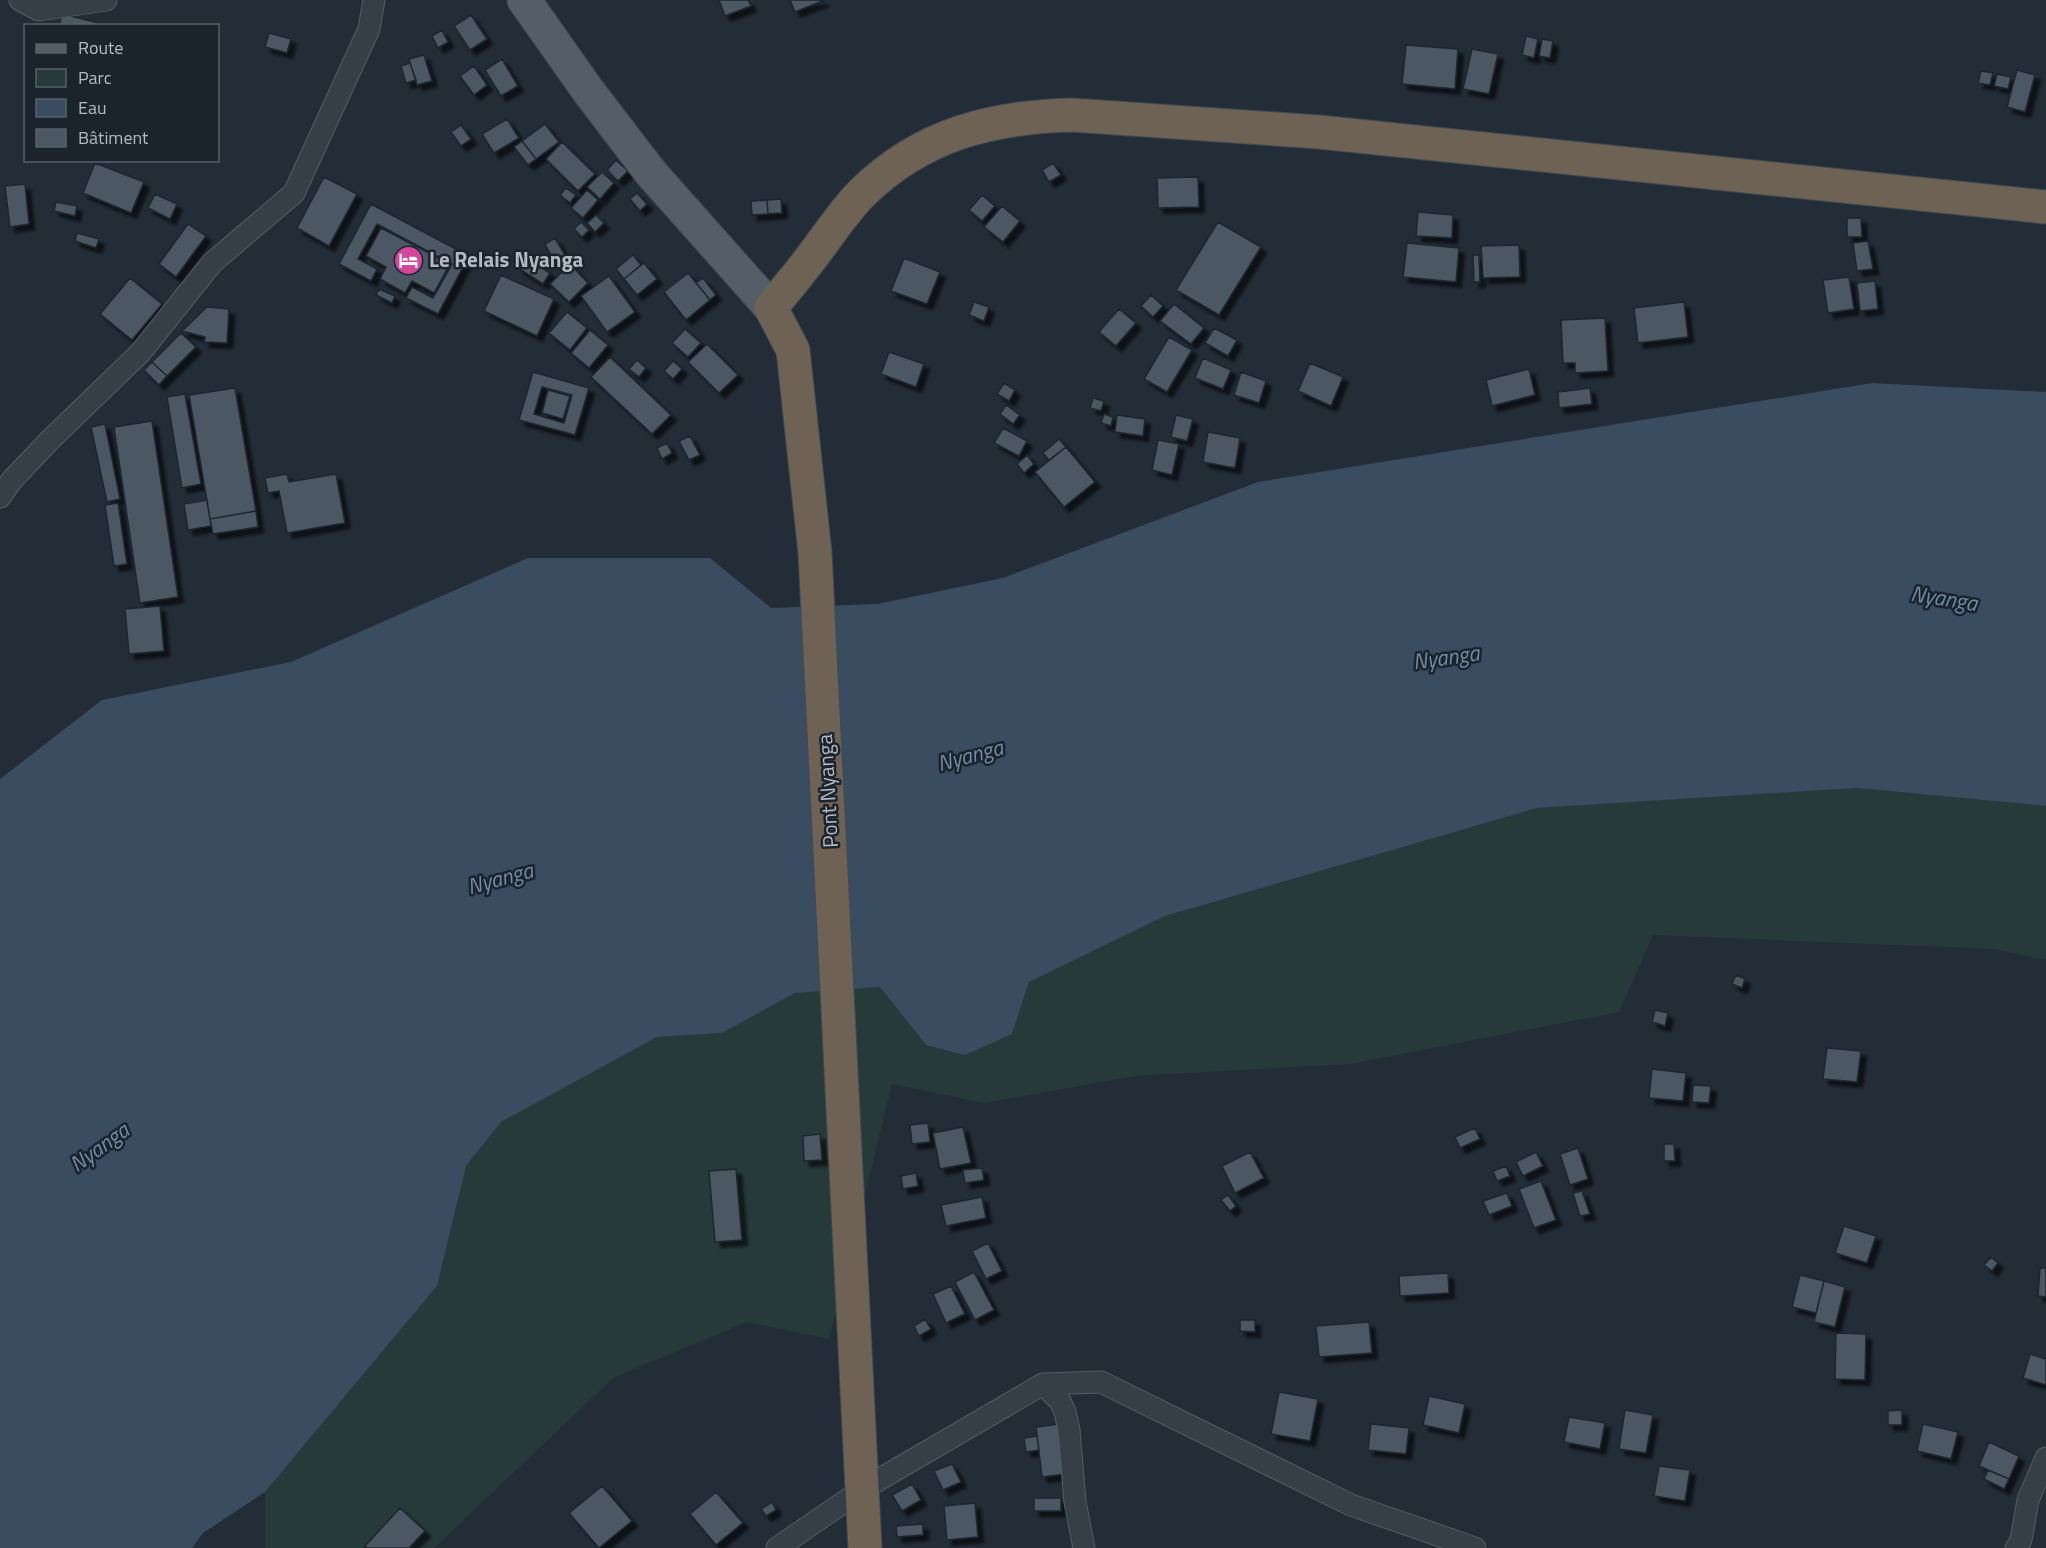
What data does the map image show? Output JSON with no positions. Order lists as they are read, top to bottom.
{
  "streets": {
    "highway": ["Pont Nyanga"]
  },
  "water": ["Nyanga"],
  "places": {
    "hotel": ["Le Relais Nyanga"]
  },
  "legend": [
    "Route",
    "Parc",
    "Eau",
    "Bâtiment"
  ]
}
